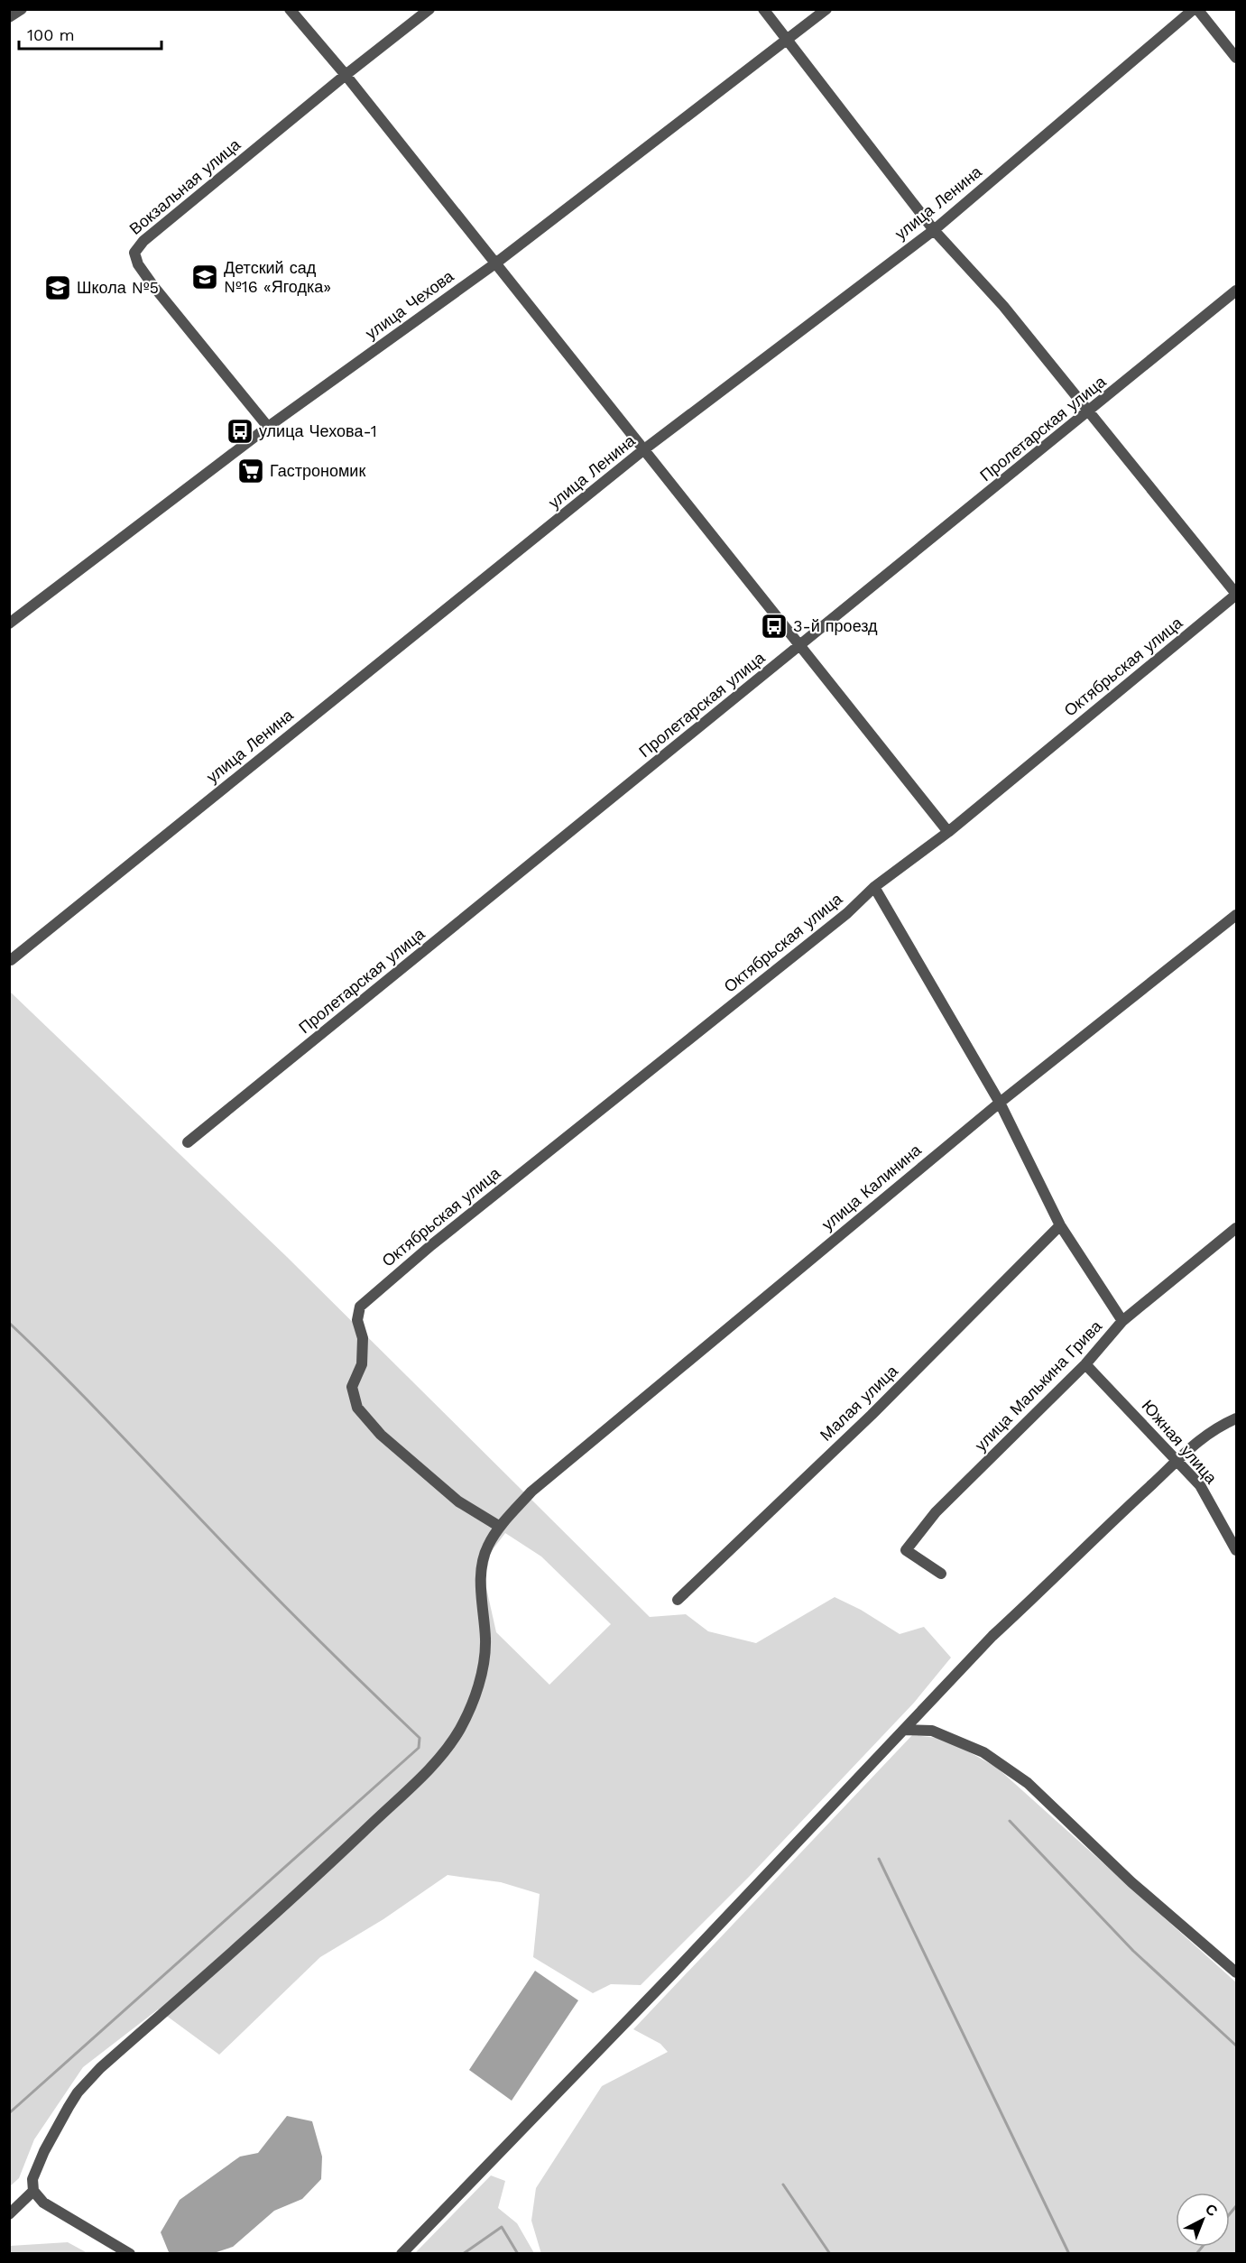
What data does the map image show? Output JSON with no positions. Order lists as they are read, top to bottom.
{
  "streets": {
    "street": [
      "Вокзальная улица",
      "улица Ленина",
      "улица Чехова",
      "Пролетарская улица",
      "Октябрьская улица",
      "улица Калинина",
      "улица Малькина Грива",
      "Малая улица",
      "Южная улица"
    ]
  },
  "crossings": [
    ["Вокзальная улица", "улица Чехова"],
    ["Октябрьская улица", "улица Калинина"],
    ["улица Малькина Грива", "Южная улица"]
  ],
  "places": {
    "school or university": ["Детский сад №16 «Ягодка»", "Школа №5"],
    "bus stop": ["улица Чехова-1", "3-й проезд"],
    "supermarket": ["Гастрономик"]
  },
  "scale_bar": "100 m",
  "north": "top right"
}
